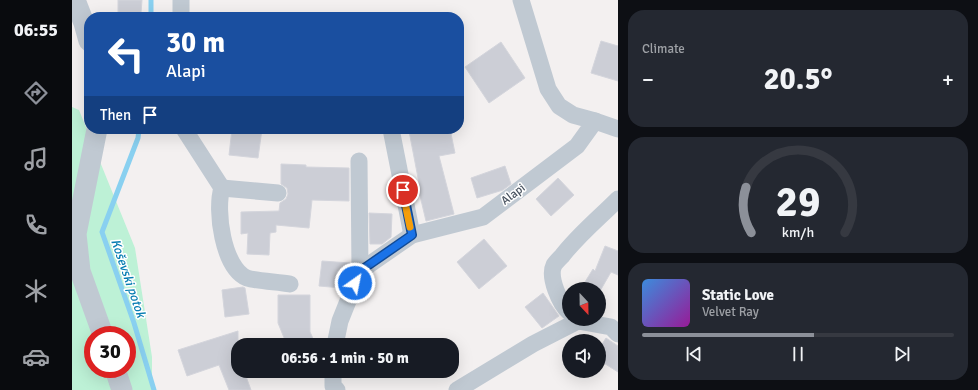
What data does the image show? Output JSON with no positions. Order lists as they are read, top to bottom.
{
  "streets": {
    "street": ["Alapi"]
  },
  "water": ["Koševski potok"],
  "north": "bottom",
  "page": {
    "tabs": "06:55",
    "tile": "Climate",
    "turn": ["30 m", "Alapi"],
    "heat": ["−", "20.5°", "+"],
    "then": "Then",
    "song": ["Static Love", "Velvet Ray"],
    "limit": "30",
    "trip": "06:56 · 1 min · 50 m",
    "gauge": ["29", "km/h"]
  }
}
